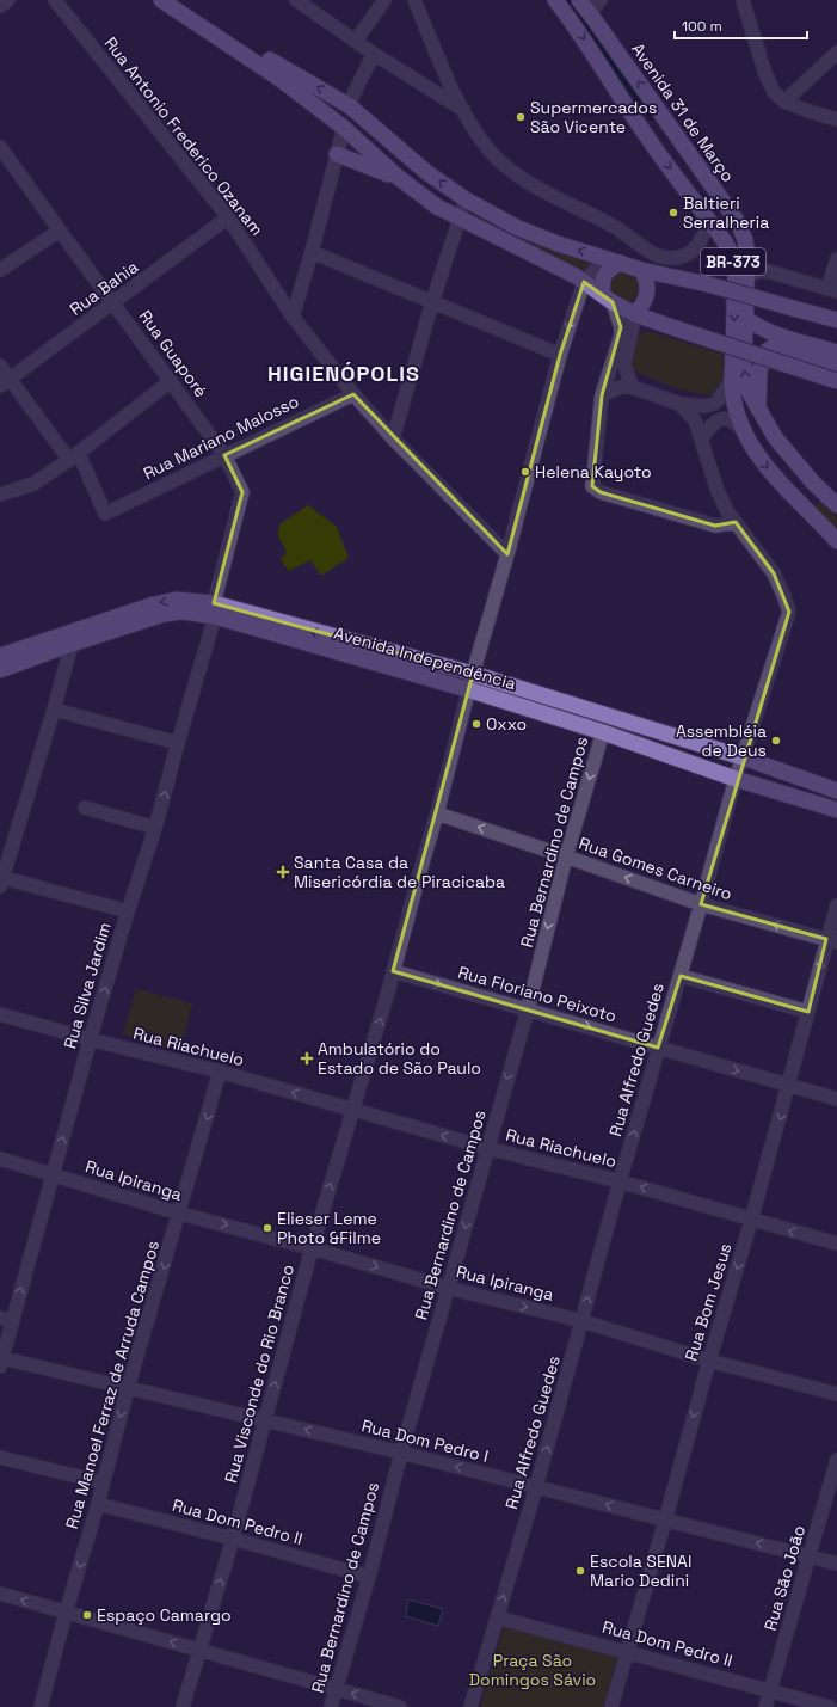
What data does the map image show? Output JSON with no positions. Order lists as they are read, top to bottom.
{
  "streets": {
    "main road": ["Avenida 31 de Março", "BR-373", "Avenida Independência"],
    "street": [
      "Rua Antonio Frederico Ozanam",
      "Rua Bahia",
      "Rua Guaporé",
      "Rua Mariano Malosso",
      "Rua Bernardino de Campos",
      "Rua Gomes Carneiro",
      "Rua Silva Jardim",
      "Rua Floriano Peixoto",
      "Rua Riachuelo",
      "Rua Alfredo Guedes",
      "Rua Ipiranga",
      "Rua Bom Jesus",
      "Rua Visconde do Rio Branco",
      "Rua Manoel Ferraz de Arruda Campos",
      "Rua Dom Pedro I",
      "Rua Dom Pedro II",
      "Rua São João"
    ]
  },
  "crossings": [
    ["Rua Antonio Frederico Ozanam", "Rua Bahia"],
    ["Rua Antonio Frederico Ozanam", "Rua Mariano Malosso"],
    ["Rua Antonio Frederico Ozanam", "Rua Visconde do Rio Branco"],
    ["Rua Bahia", "Rua Guaporé"],
    ["Rua Guaporé", "Rua Mariano Malosso"],
    ["Rua Guaporé", "Avenida Independência"],
    ["Rua Guaporé", "Rua Silva Jardim"],
    ["Avenida Independência", "Rua Bernardino de Campos"],
    ["Avenida Independência", "Rua Silva Jardim"],
    ["Avenida Independência", "Rua Alfredo Guedes"],
    ["Avenida Independência", "Rua Visconde do Rio Branco"],
    ["Rua Bernardino de Campos", "Rua Gomes Carneiro"],
    ["Rua Bernardino de Campos", "Rua Floriano Peixoto"],
    ["Rua Bernardino de Campos", "Rua Riachuelo"],
    ["Rua Bernardino de Campos", "Rua Ipiranga"],
    ["Rua Bernardino de Campos", "Rua Dom Pedro I"],
    ["Rua Bernardino de Campos", "Rua Dom Pedro II"],
    ["Rua Gomes Carneiro", "Rua Alfredo Guedes"],
    ["Rua Gomes Carneiro", "Rua Bom Jesus"],
    ["Rua Gomes Carneiro", "Rua Visconde do Rio Branco"],
    ["Rua Silva Jardim", "Rua Riachuelo"],
    ["Rua Silva Jardim", "Rua Ipiranga"],
    ["Rua Silva Jardim", "Rua Dom Pedro I"],
    ["Rua Floriano Peixoto", "Rua Alfredo Guedes"],
    ["Rua Floriano Peixoto", "Rua Bom Jesus"],
    ["Rua Floriano Peixoto", "Rua Visconde do Rio Branco"],
    ["Rua Riachuelo", "Rua Alfredo Guedes"],
    ["Rua Riachuelo", "Rua Bom Jesus"],
    ["Rua Riachuelo", "Rua Visconde do Rio Branco"],
    ["Rua Riachuelo", "Rua Manoel Ferraz de Arruda Campos"],
    ["Rua Alfredo Guedes", "Rua Ipiranga"],
    ["Rua Alfredo Guedes", "Rua Dom Pedro I"],
    ["Rua Alfredo Guedes", "Rua Dom Pedro II"],
    ["Rua Ipiranga", "Rua Bom Jesus"],
    ["Rua Ipiranga", "Rua Visconde do Rio Branco"],
    ["Rua Ipiranga", "Rua Manoel Ferraz de Arruda Campos"],
    ["Rua Bom Jesus", "Rua Dom Pedro I"],
    ["Rua Bom Jesus", "Rua Dom Pedro II"],
    ["Rua Visconde do Rio Branco", "Rua Dom Pedro I"],
    ["Rua Visconde do Rio Branco", "Rua Dom Pedro II"],
    ["Rua Manoel Ferraz de Arruda Campos", "Rua Dom Pedro I"],
    ["Rua Manoel Ferraz de Arruda Campos", "Rua Dom Pedro II"],
    ["Rua Dom Pedro I", "Rua São João"],
    ["Rua Dom Pedro II", "Rua São João"]
  ],
  "one_way": [
    "Rua Bernardino de Campos",
    "Rua Silva Jardim",
    "Rua Riachuelo",
    "Rua Alfredo Guedes",
    "Rua Ipiranga",
    "Rua Bom Jesus",
    "Rua Manoel Ferraz de Arruda Campos",
    "Rua Dom Pedro I"
  ],
  "districts": ["HIGIENÓPOLIS"],
  "parks": ["Praça São Domingos Sávio"],
  "places": {
    "other": [
      "Supermercados São Vicente",
      "Baltieri Serralheria",
      "Helena Kayoto",
      "Oxxo",
      "Assembléia de Deus",
      "Elieser Leme Photo &Filme",
      "Escola SENAI Mario Dedini",
      "Espaço Camargo"
    ],
    "health": ["Santa Casa da Misericórdia de Piracicaba", "Ambulatório do Estado de São Paulo"]
  },
  "scale_bar": "100 m"
}
